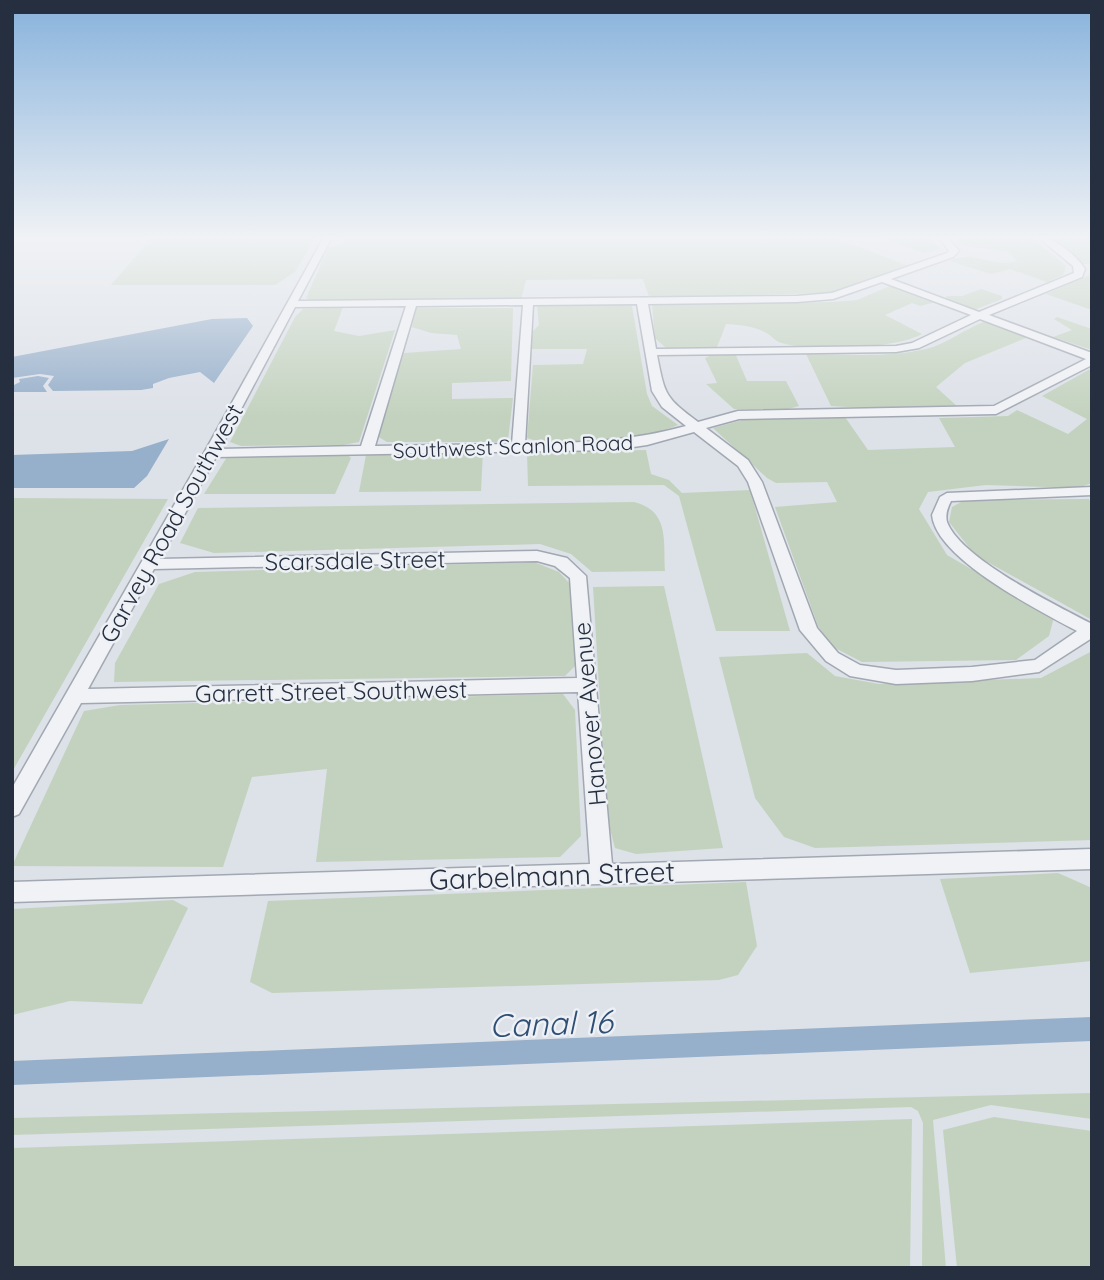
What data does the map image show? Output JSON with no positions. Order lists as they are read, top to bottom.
{
  "streets": {
    "street": [
      "Southwest Scanlon Road",
      "Garvey Road Southwest",
      "Scarsdale Street",
      "Garrett Street Southwest",
      "Hanover Avenue",
      "Garbelmann Street"
    ]
  },
  "crossings": [
    ["Southwest Scanlon Road", "Garvey Road Southwest"],
    ["Garvey Road Southwest", "Scarsdale Street"],
    ["Garvey Road Southwest", "Garrett Street Southwest"],
    ["Scarsdale Street", "Hanover Avenue"],
    ["Garrett Street Southwest", "Hanover Avenue"],
    ["Hanover Avenue", "Garbelmann Street"]
  ],
  "water": ["Canal 16"]
}
